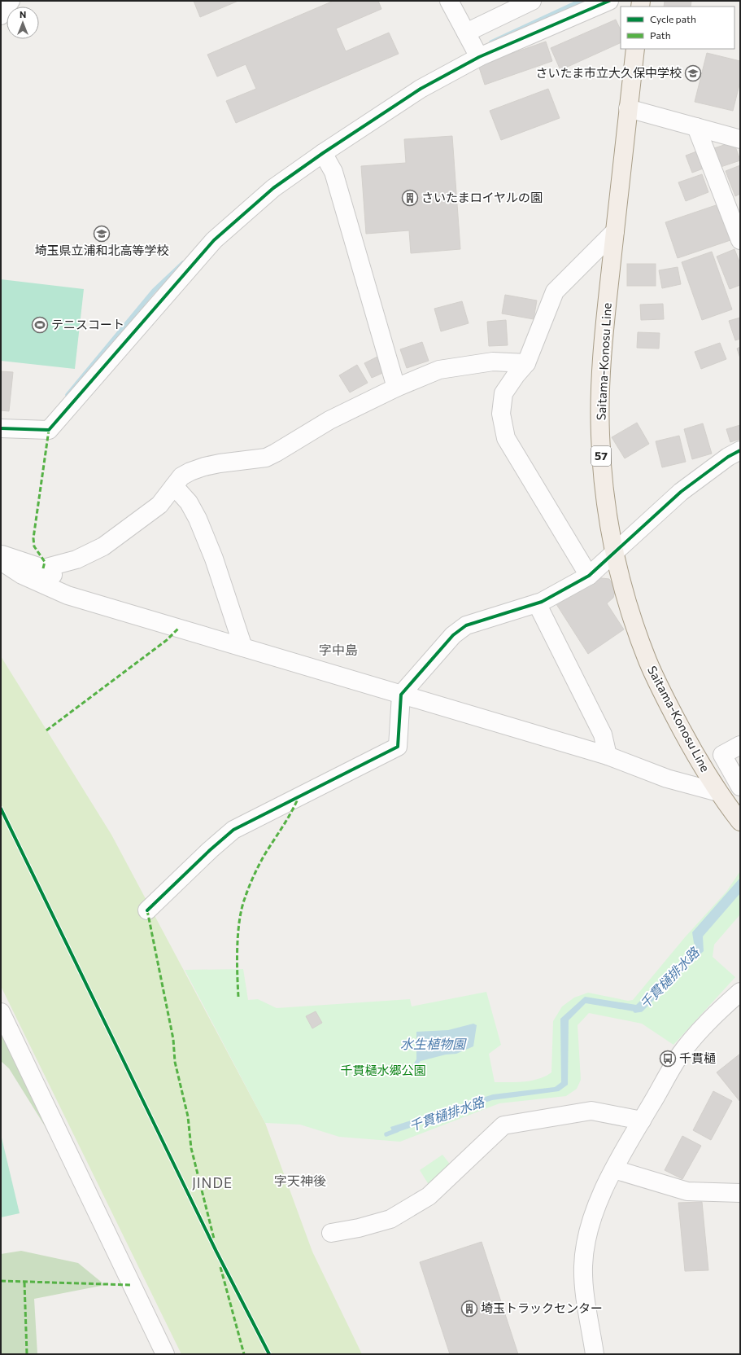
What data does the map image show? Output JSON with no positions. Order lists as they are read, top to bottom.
{
  "streets": {
    "main road": ["Saitama-Konosu Line", "57"]
  },
  "districts": ["字中島", "字天神後", "JINDE"],
  "water": ["千貫樋排水路", "水生植物園"],
  "parks": ["千貫樋水郷公園"],
  "places": {
    "school or university": ["さいたま市立大久保中学校", "埼玉県立浦和北高等学校"],
    "building": ["さいたまロイヤルの園", "埼玉トラックセンター"],
    "sports": ["テニスコート"],
    "bus stop": ["千貫樋"]
  },
  "legend": ["Cycle path", "Path"],
  "north": "top"
}
